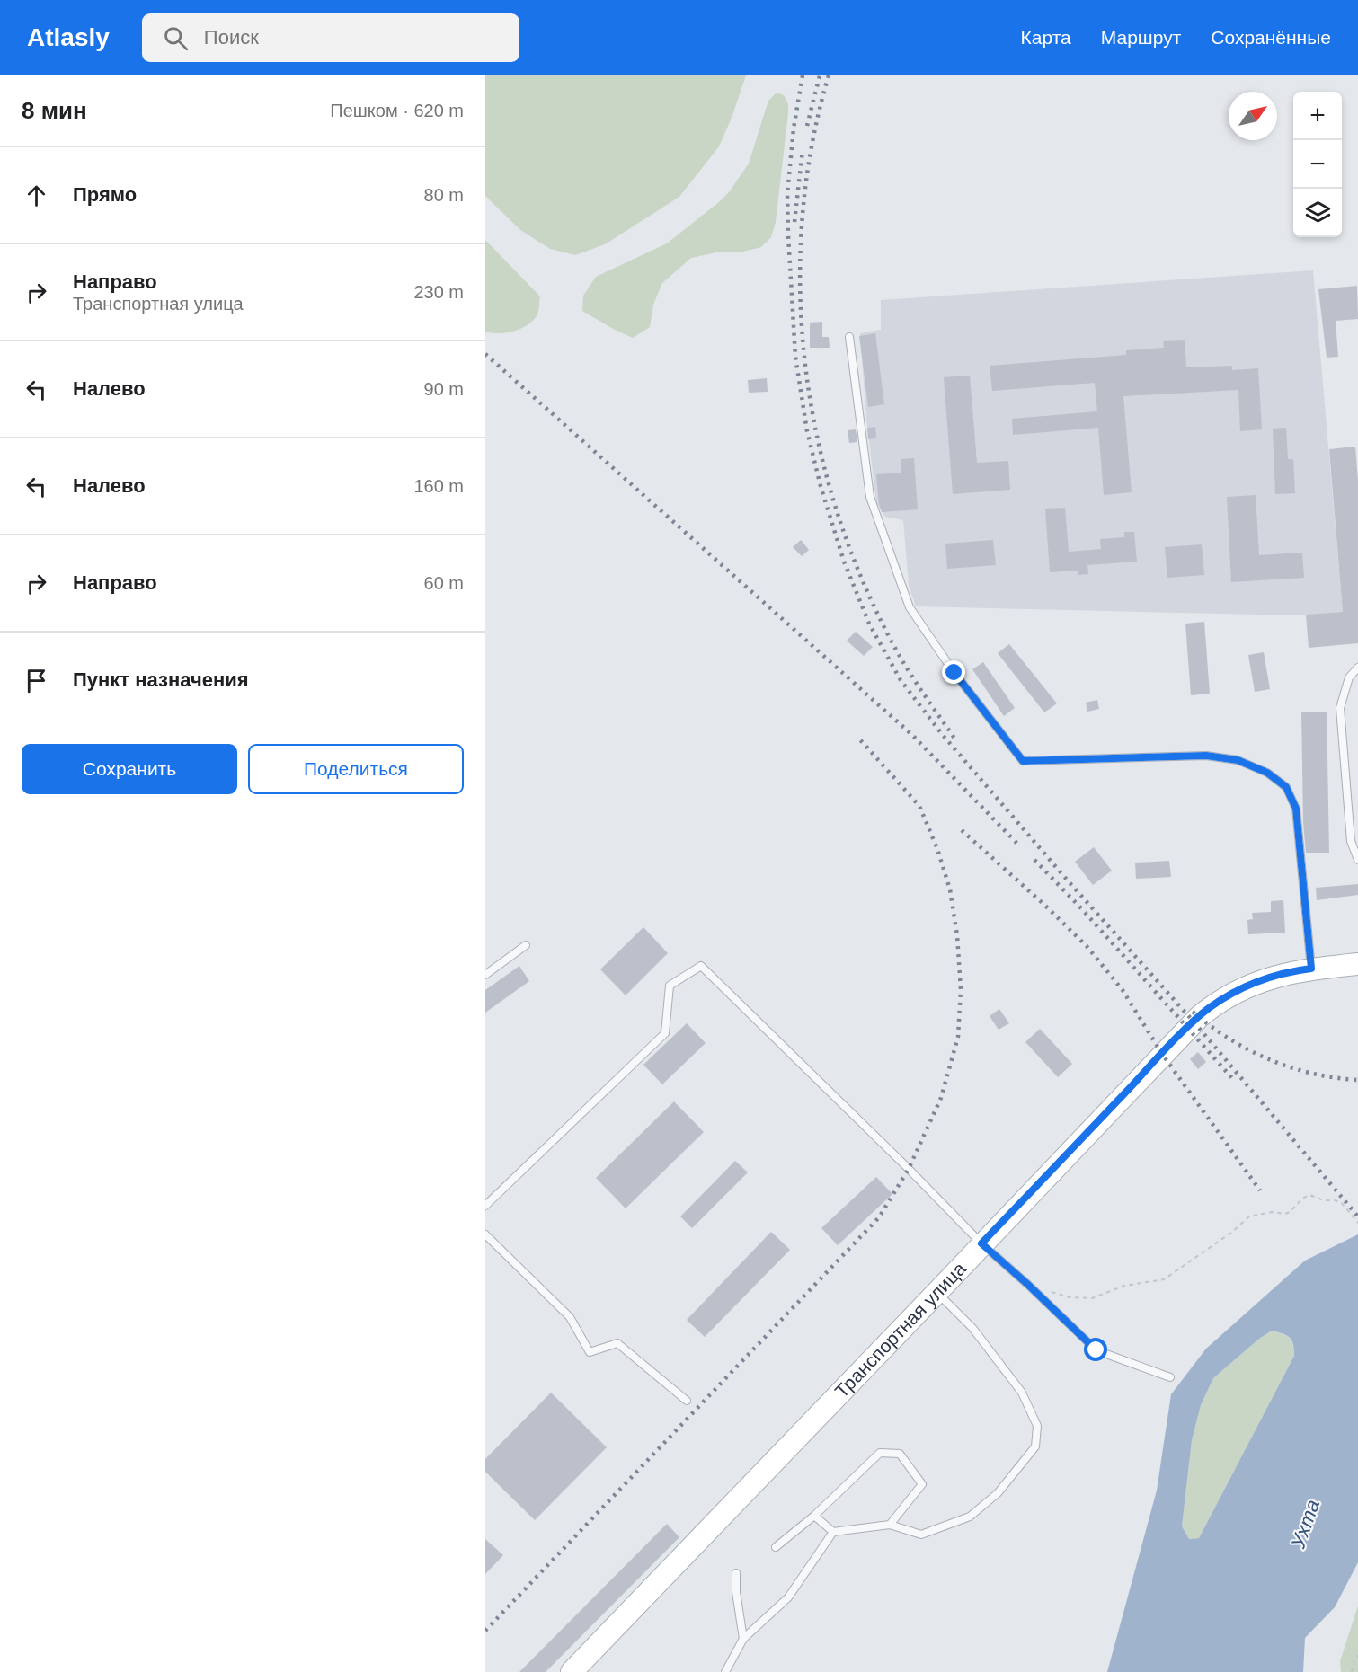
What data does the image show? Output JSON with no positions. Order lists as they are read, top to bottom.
{
  "streets": {
    "street": ["Транспортная улица"]
  },
  "water": ["Ухта"],
  "north": "top right",
  "page": {
    "header": "Atlasly",
    "search": "Поиск",
    "nav": ["Карта", "Маршрут", "Сохранённые"],
    "heading": ["8 мин", "Пешком · 620 m"],
    "map_buttons": ["+", "−"],
    "list": [
      ["Прямо", "80 m"],
      ["Направо", "Транспортная улица", "230 m"],
      ["Налево", "90 m"],
      ["Налево", "160 m"],
      ["Направо", "60 m"],
      "Пункт назначения"
    ],
    "buttons": ["Сохранить", "Поделиться"]
  }
}
